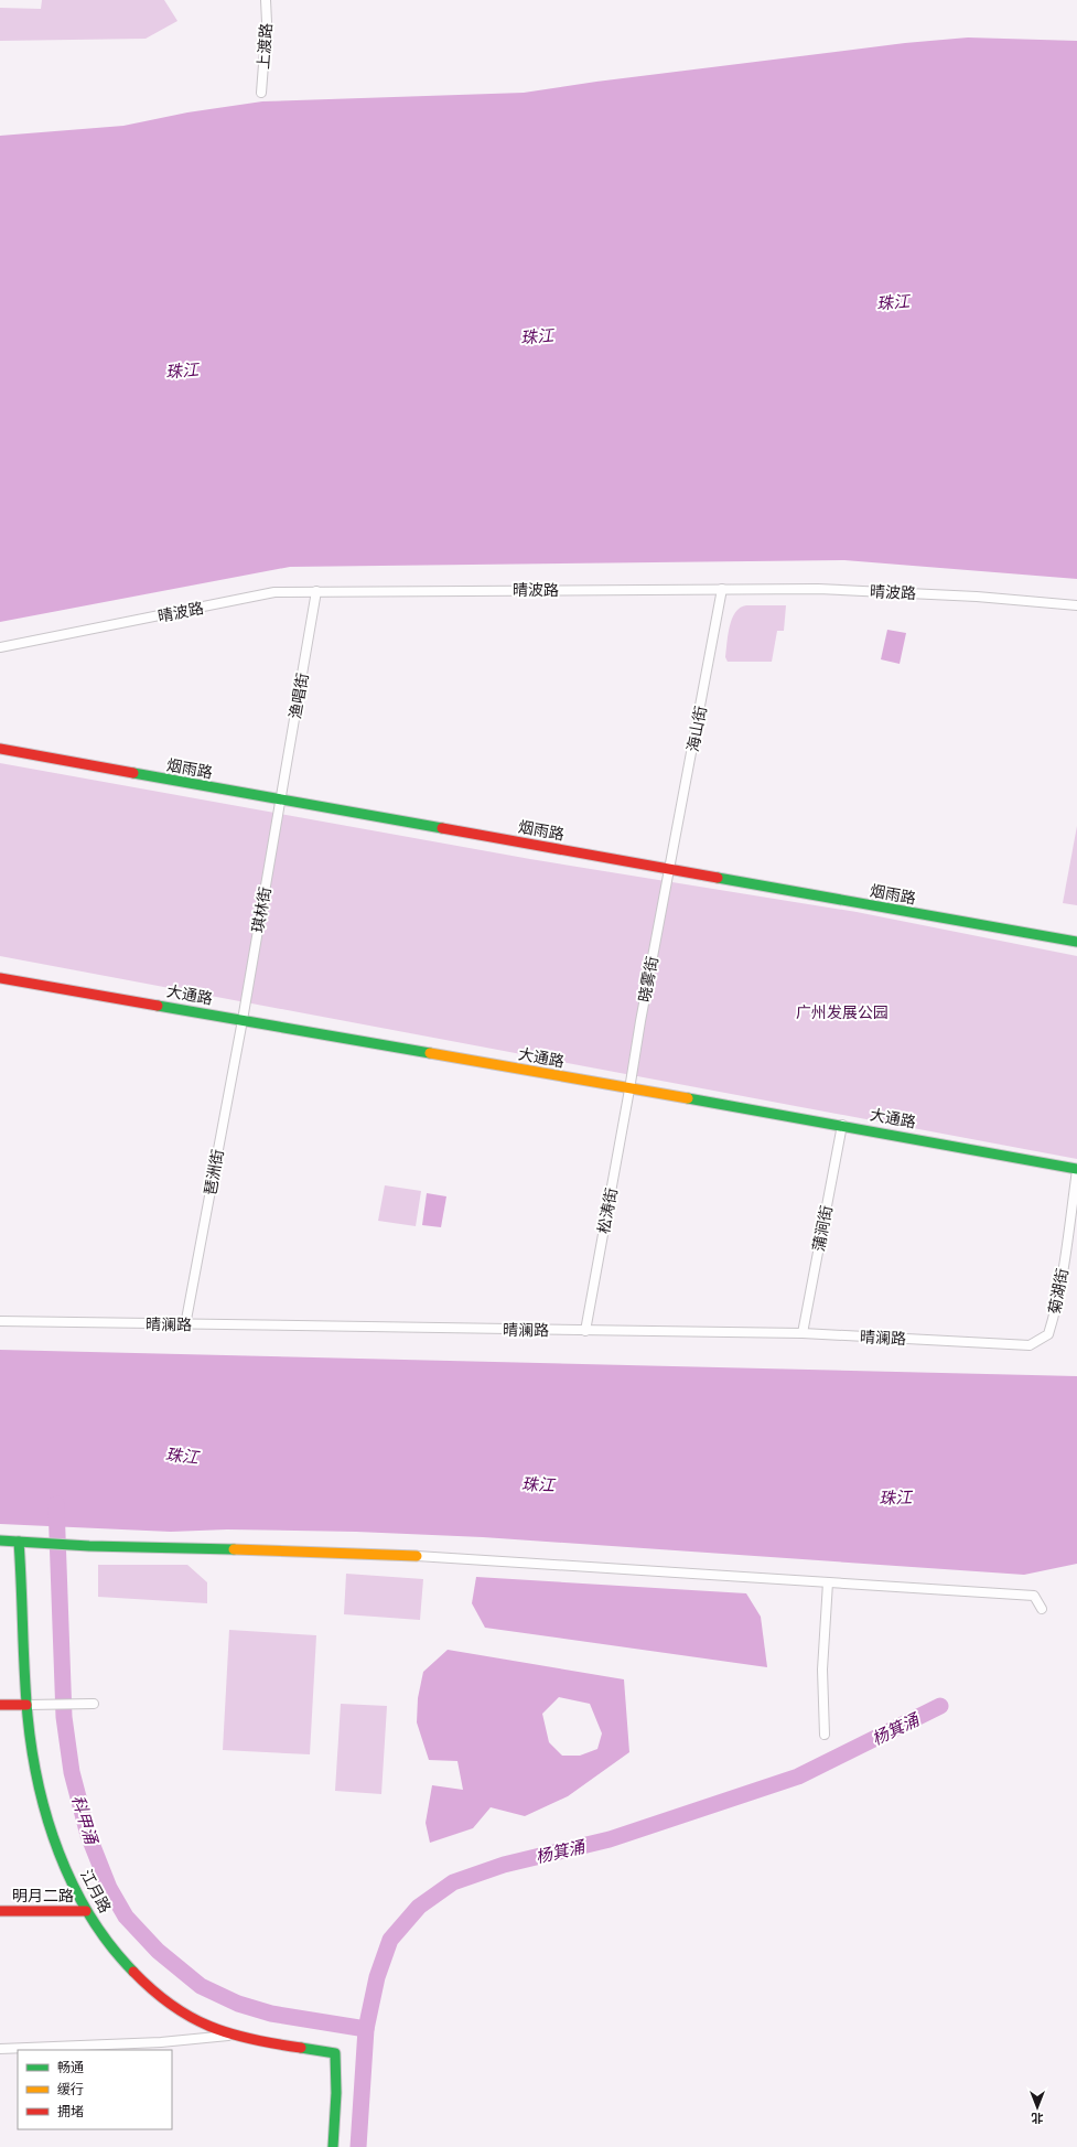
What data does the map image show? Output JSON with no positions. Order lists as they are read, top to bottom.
{
  "streets": {
    "main road": [
      "烟雨路",
      "大通路",
      "江月路",
      "明月二路"
    ],
    "street": [
      "上渡路",
      "晴波路",
      "渔唱街",
      "海山街",
      "琪林街",
      "晓雾街",
      "琶洲街",
      "松涛街",
      "蒲涧街",
      "菊湖街",
      "晴澜路"
    ]
  },
  "crossings": [
    ["晴波路", "渔唱街"],
    ["晴波路", "海山街"],
    ["渔唱街", "烟雨路"],
    ["渔唱街", "琪林街"],
    ["海山街", "烟雨路"],
    ["海山街", "晓雾街"],
    ["烟雨路", "琪林街"],
    ["烟雨路", "晓雾街"],
    ["琪林街", "大通路"],
    ["琪林街", "琶洲街"],
    ["晓雾街", "大通路"],
    ["晓雾街", "松涛街"],
    ["大通路", "琶洲街"],
    ["大通路", "松涛街"],
    ["大通路", "蒲涧街"],
    ["大通路", "菊湖街"],
    ["琶洲街", "晴澜路"],
    ["松涛街", "晴澜路"],
    ["蒲涧街", "晴澜路"],
    ["菊湖街", "晴澜路"],
    ["江月路", "明月二路"]
  ],
  "water": ["珠江", "杨箕涌", "科甲涌"],
  "parks": ["广州发展公园"],
  "legend": ["畅通", "缓行", "拥堵"],
  "north": "bottom"
}
